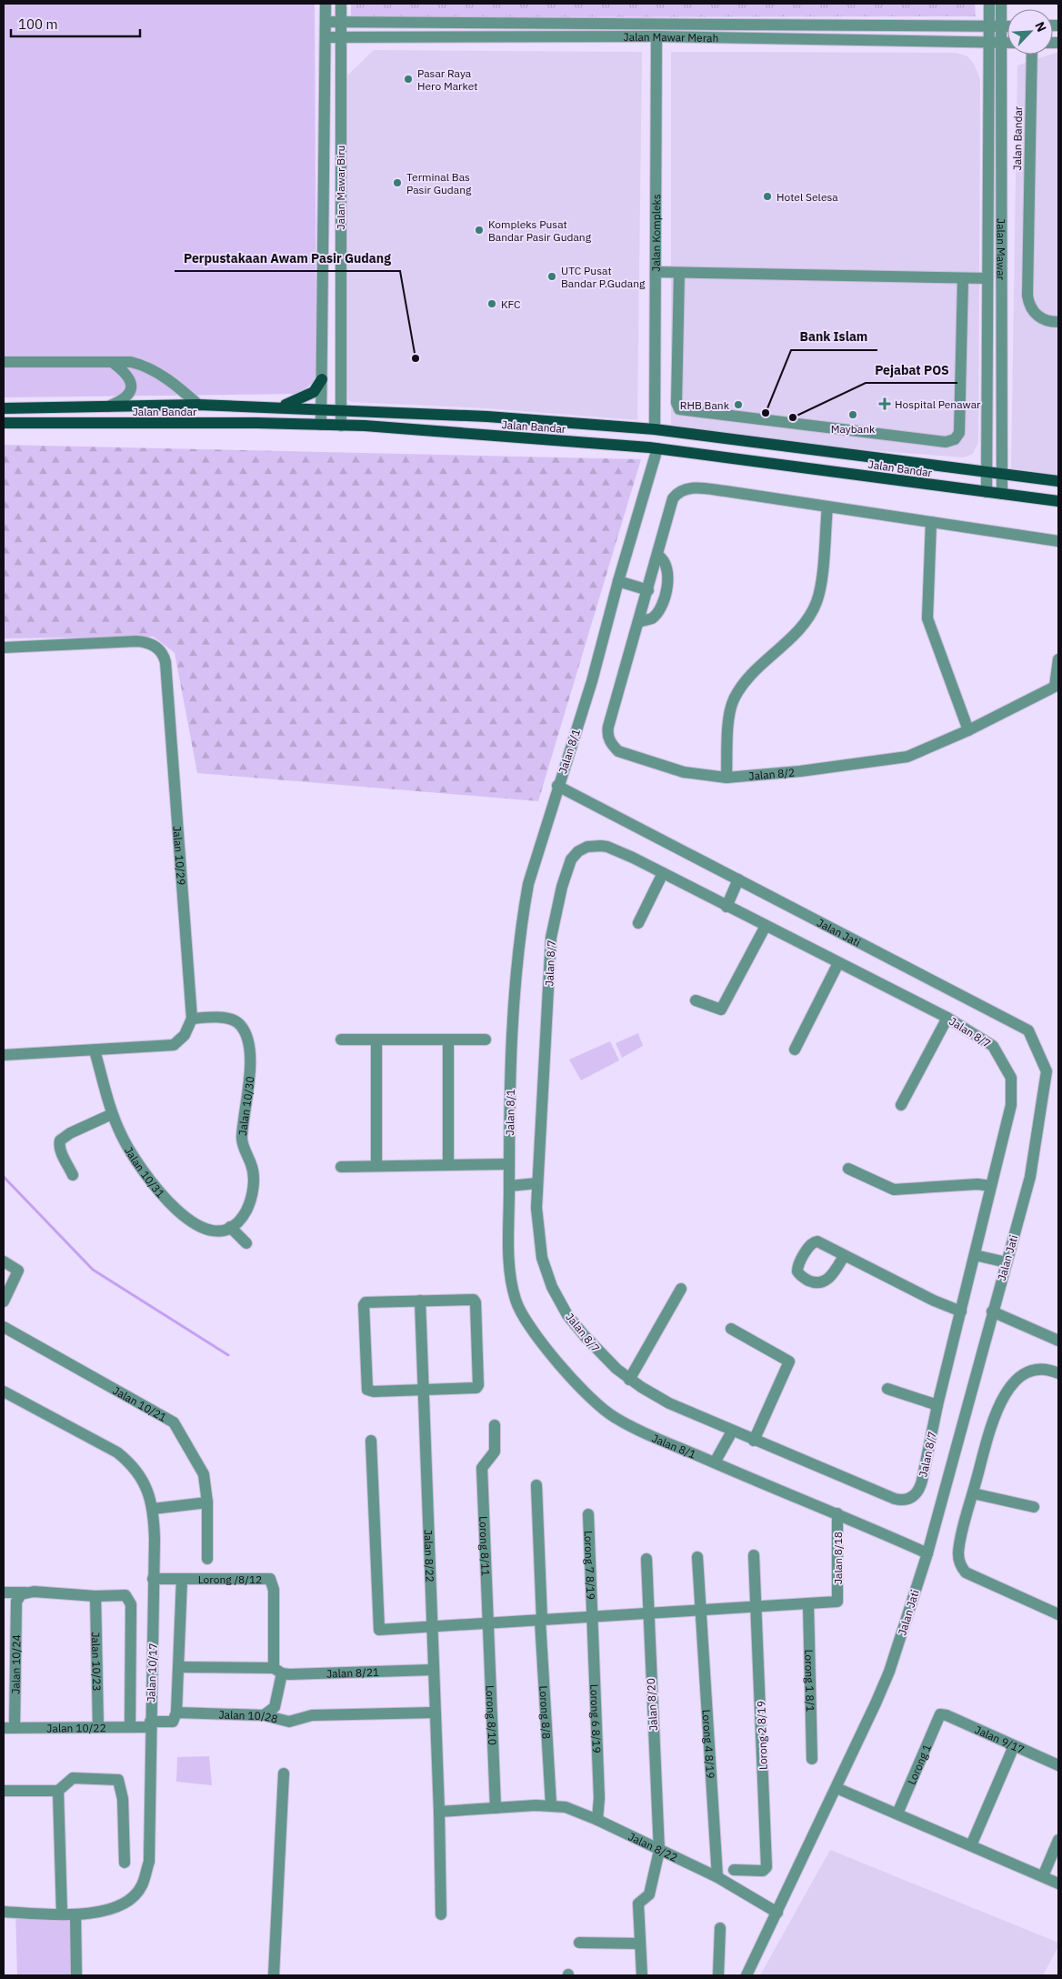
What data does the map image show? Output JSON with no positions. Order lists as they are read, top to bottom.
{
  "streets": {
    "main road": ["Jalan Bandar"],
    "street": [
      "Jalan Mawar Merah",
      "Jalan Mawar Biru",
      "Jalan Kompleks",
      "Jalan Mawar",
      "Jalan 8/1",
      "Jalan 8/2",
      "Jalan 10/29",
      "Jalan Jati",
      "Jalan 8/7",
      "Jalan 10/30",
      "Jalan 10/31",
      "Jalan 10/21",
      "Lorong 8/11",
      "Jalan 8/22",
      "Jalan 8/18",
      "Lorong 7 8/19",
      "Lorong /8/12",
      "Jalan 10/23",
      "Jalan 10/24",
      "Jalan 10/17",
      "Jalan 8/21",
      "Lorong 1 8/1",
      "Jalan 8/20",
      "Lorong 8/8",
      "Lorong 8/10",
      "Jalan 10/28",
      "Lorong 6 8/19",
      "Jalan 10/22",
      "Lorong 2 8/19",
      "Jalan 9/17",
      "Lorong 4 8/19",
      "Lorong 1"
    ]
  },
  "crossings": [
    ["Jalan Mawar Merah", "Jalan Mawar Biru"],
    ["Jalan Mawar Merah", "Jalan Kompleks"],
    ["Jalan Mawar Merah", "Jalan Mawar"],
    ["Jalan Bandar", "Jalan Mawar Biru"],
    ["Jalan Bandar", "Jalan Kompleks"],
    ["Jalan Bandar", "Jalan Mawar"],
    ["Jalan Bandar", "Jalan 8/1"],
    ["Jalan 8/1", "Jalan Jati"],
    ["Jalan 8/1", "Jalan 8/18"],
    ["Jalan 10/29", "Jalan 10/30"],
    ["Jalan Jati", "Jalan 8/22"],
    ["Jalan 10/30", "Jalan 10/31"],
    ["Lorong 8/11", "Lorong 8/10"],
    ["Jalan 8/22", "Jalan 8/21"],
    ["Jalan 8/22", "Jalan 8/20"],
    ["Jalan 8/22", "Lorong 8/8"],
    ["Jalan 8/22", "Lorong 8/10"],
    ["Jalan 8/22", "Jalan 10/28"],
    ["Jalan 8/22", "Lorong 6 8/19"],
    ["Jalan 8/22", "Lorong 4 8/19"],
    ["Jalan 8/18", "Lorong 1 8/1"],
    ["Lorong 7 8/19", "Lorong 6 8/19"],
    ["Lorong /8/12", "Jalan 10/17"],
    ["Lorong /8/12", "Jalan 8/21"],
    ["Jalan 10/23", "Jalan 10/22"],
    ["Jalan 10/24", "Jalan 10/22"],
    ["Jalan 10/17", "Jalan 10/22"],
    ["Jalan 9/17", "Lorong 1"]
  ],
  "places": {
    "other": [
      "Pasar Raya Hero Market",
      "Terminal Bas Pasir Gudang",
      "Hotel Selesa",
      "Kompleks Pusat Bandar Pasir Gudang",
      "UTC Pusat Bandar P.Gudang",
      "KFC",
      "Perpustakaan Awam Pasir Gudang",
      "RHB Bank",
      "Bank Islam",
      "Maybank",
      "Pejabat POS"
    ],
    "health": ["Hospital Penawar"]
  },
  "scale_bar": "100 m",
  "north": "top right"
}
